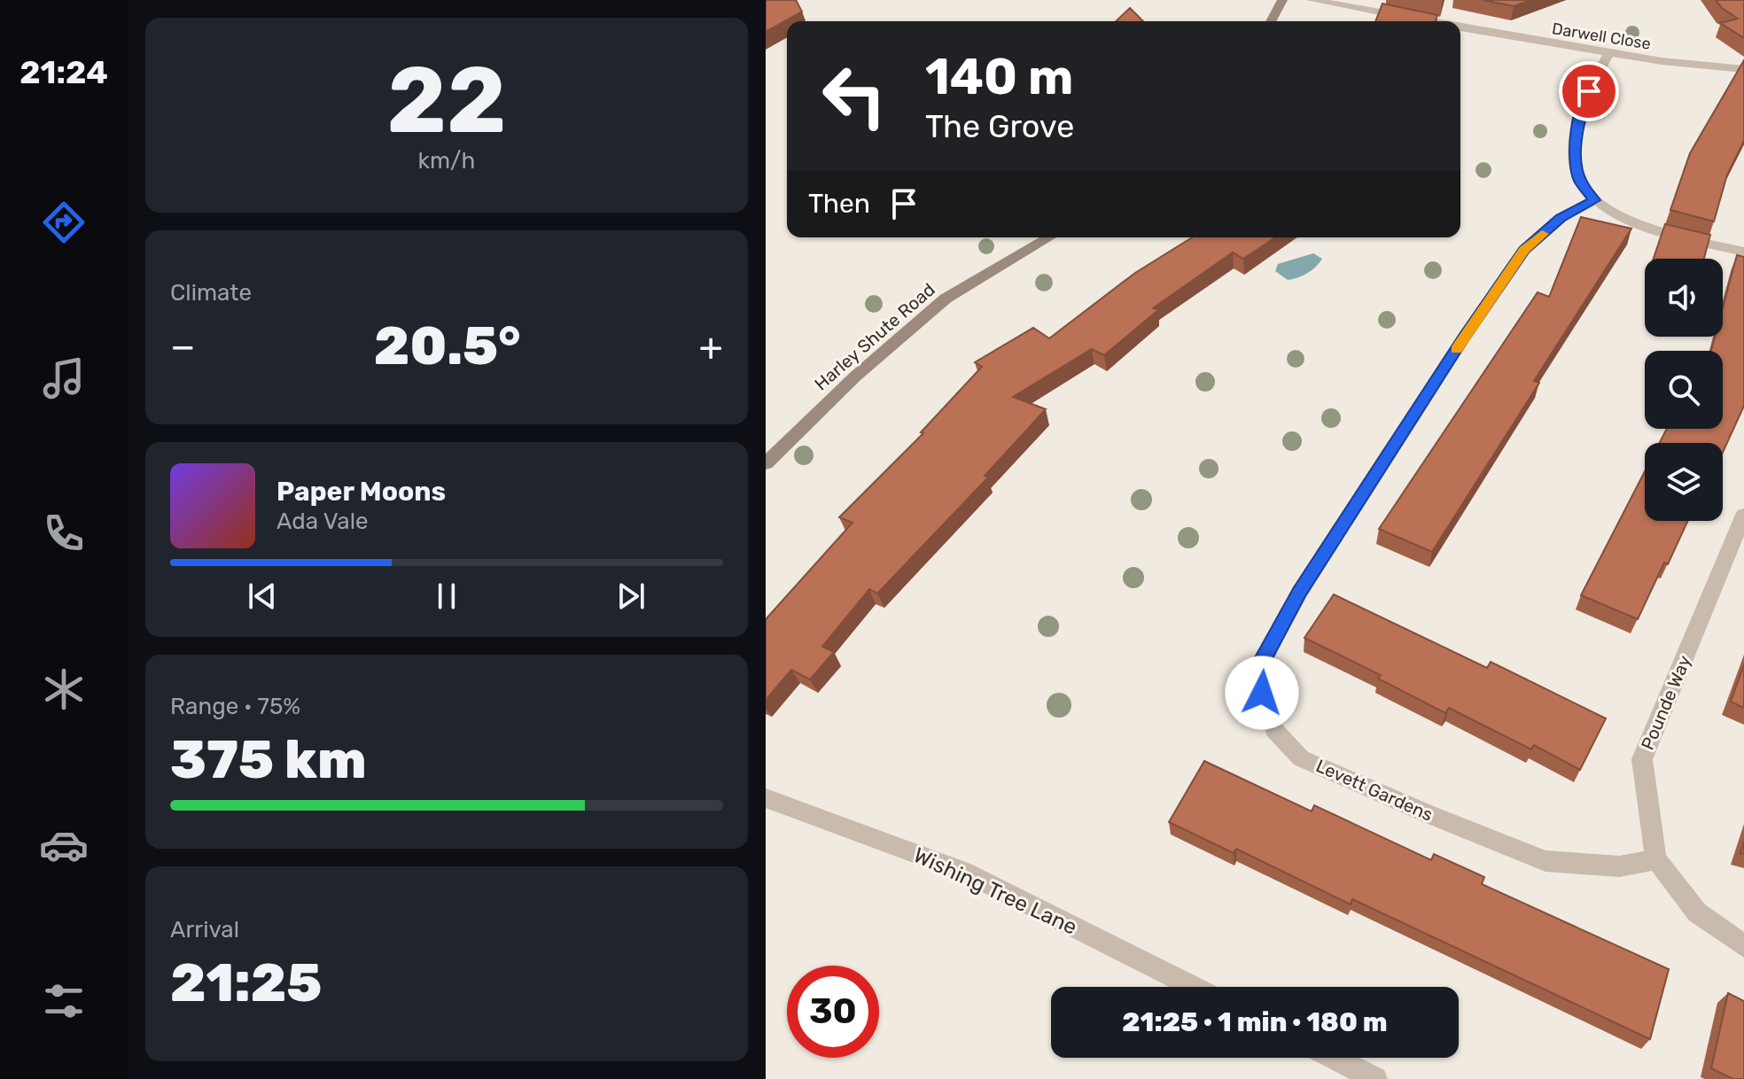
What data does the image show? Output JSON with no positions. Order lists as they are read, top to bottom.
{
  "streets": {
    "main road": ["Harley Shute Road"],
    "street": [
      "Darwell Close",
      "Pounde Way",
      "Levett Gardens",
      "Wishing Tree Lane"
    ]
  },
  "crossings": [
    ["Pounde Way", "Levett Gardens"]
  ],
  "page": {
    "tabs": "21:24",
    "tile": [
      ["22", "km/h"],
      "Climate",
      ["Range · 75%", "375 km"],
      ["Arrival", "21:25"]
    ],
    "turn": ["140 m", "The Grove"],
    "then": "Then",
    "heat": ["−", "20.5°", "+"],
    "song": ["Paper Moons", "Ada Vale"],
    "limit": "30",
    "trip": "21:25 · 1 min · 180 m"
  }
}
